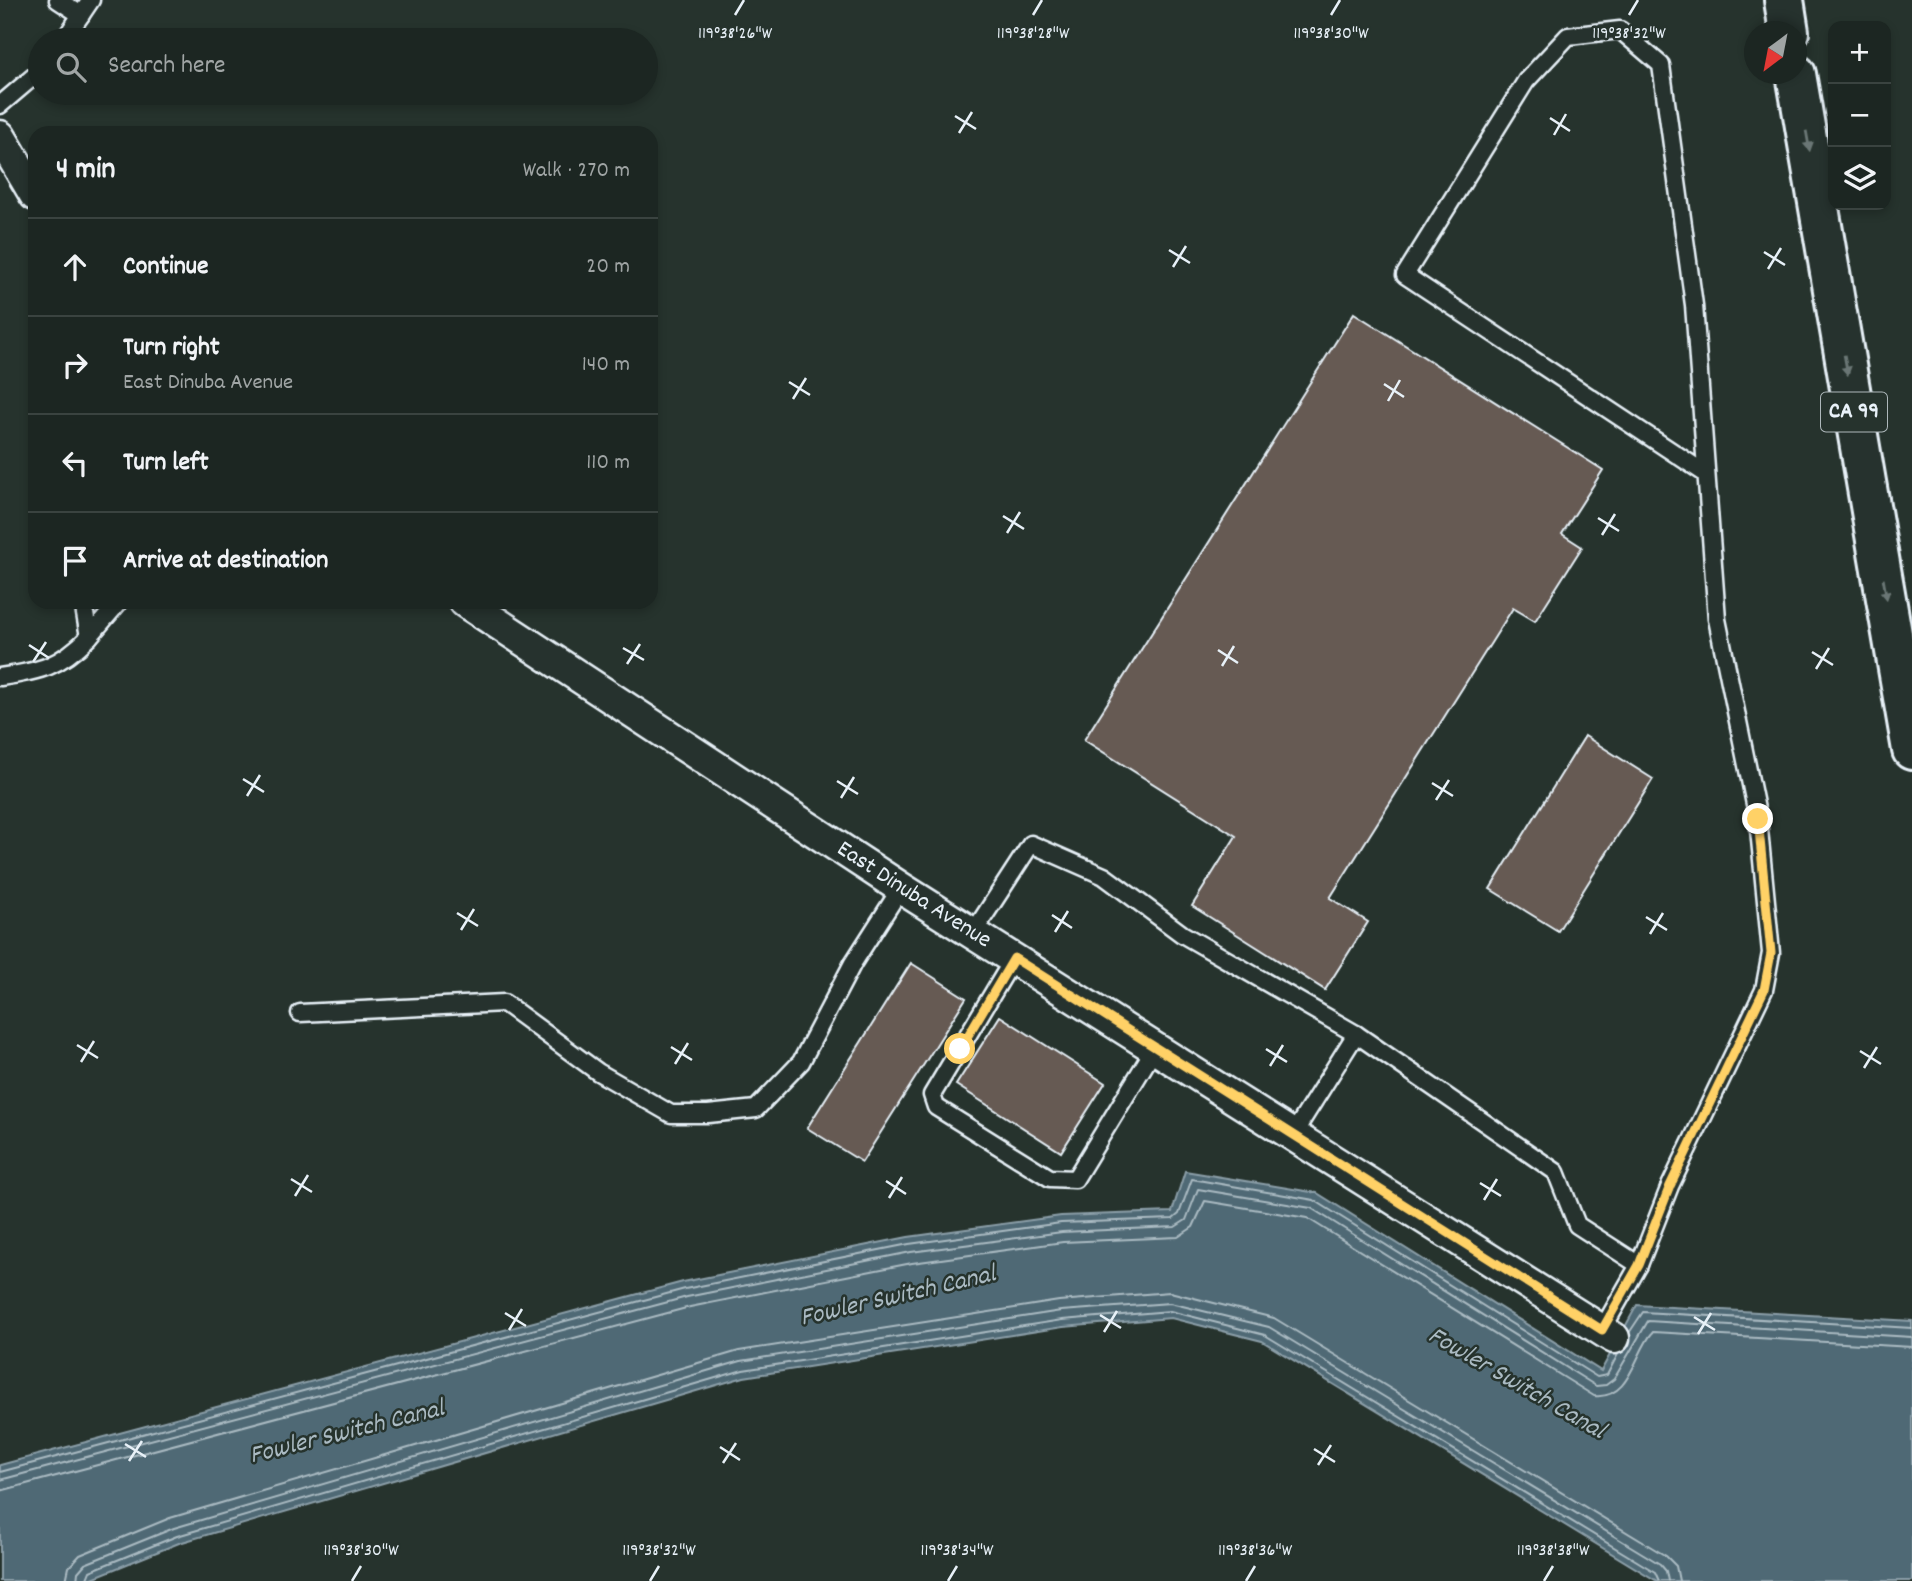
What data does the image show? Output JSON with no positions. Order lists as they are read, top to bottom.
{
  "streets": {
    "highway": ["CA 99"],
    "street": ["East Dinuba Avenue"]
  },
  "water": ["Fowler Switch Canal"],
  "north": "bottom left",
  "page": {
    "map_buttons": ["+", "−"],
    "search": "Search here",
    "heading": ["4 min", "Walk · 270 m"],
    "list": [
      ["Continue", "20 m"],
      ["Turn right", "East Dinuba Avenue", "140 m"],
      ["Turn left", "110 m"],
      "Arrive at destination"
    ]
  },
  "coordinates": [
    "119°38'26\"W",
    "119°38'28\"W",
    "119°38'30\"W",
    "119°38'32\"W",
    "119°38'34\"W",
    "119°38'36\"W",
    "119°38'38\"W"
  ]
}
